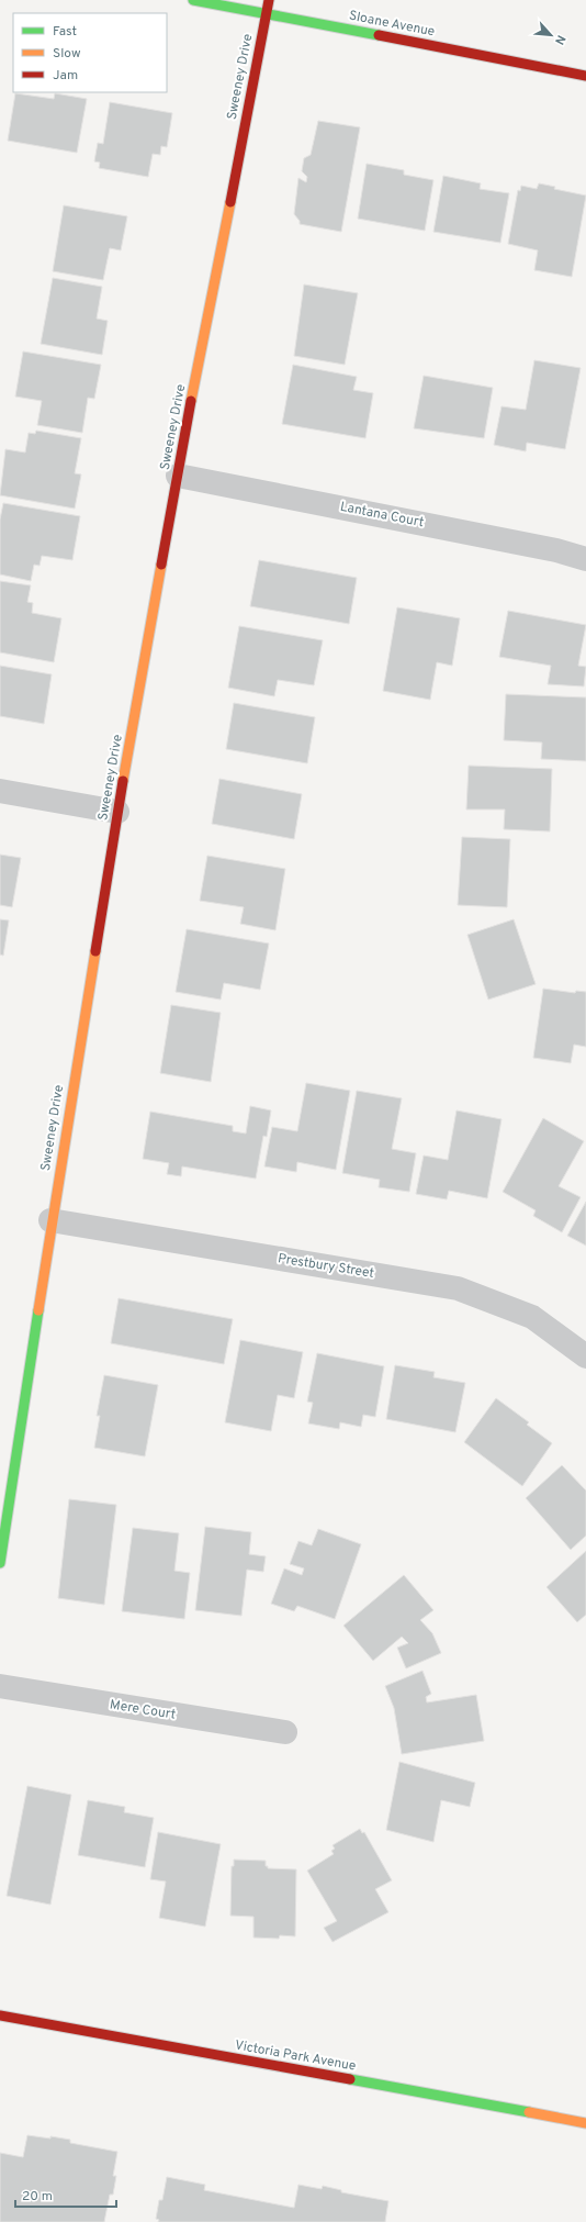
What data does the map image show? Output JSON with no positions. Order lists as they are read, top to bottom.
{
  "streets": {
    "street": [
      "Sloane Avenue",
      "Sweeney Drive",
      "Lantana Court",
      "Prestbury Street",
      "Mere Court",
      "Victoria Park Avenue"
    ]
  },
  "crossings": [
    ["Sloane Avenue", "Sweeney Drive"],
    ["Sweeney Drive", "Lantana Court"],
    ["Sweeney Drive", "Prestbury Street"]
  ],
  "legend": ["Fast", "Slow", "Jam"],
  "scale_bar": "20 m",
  "north": "bottom right"
}
